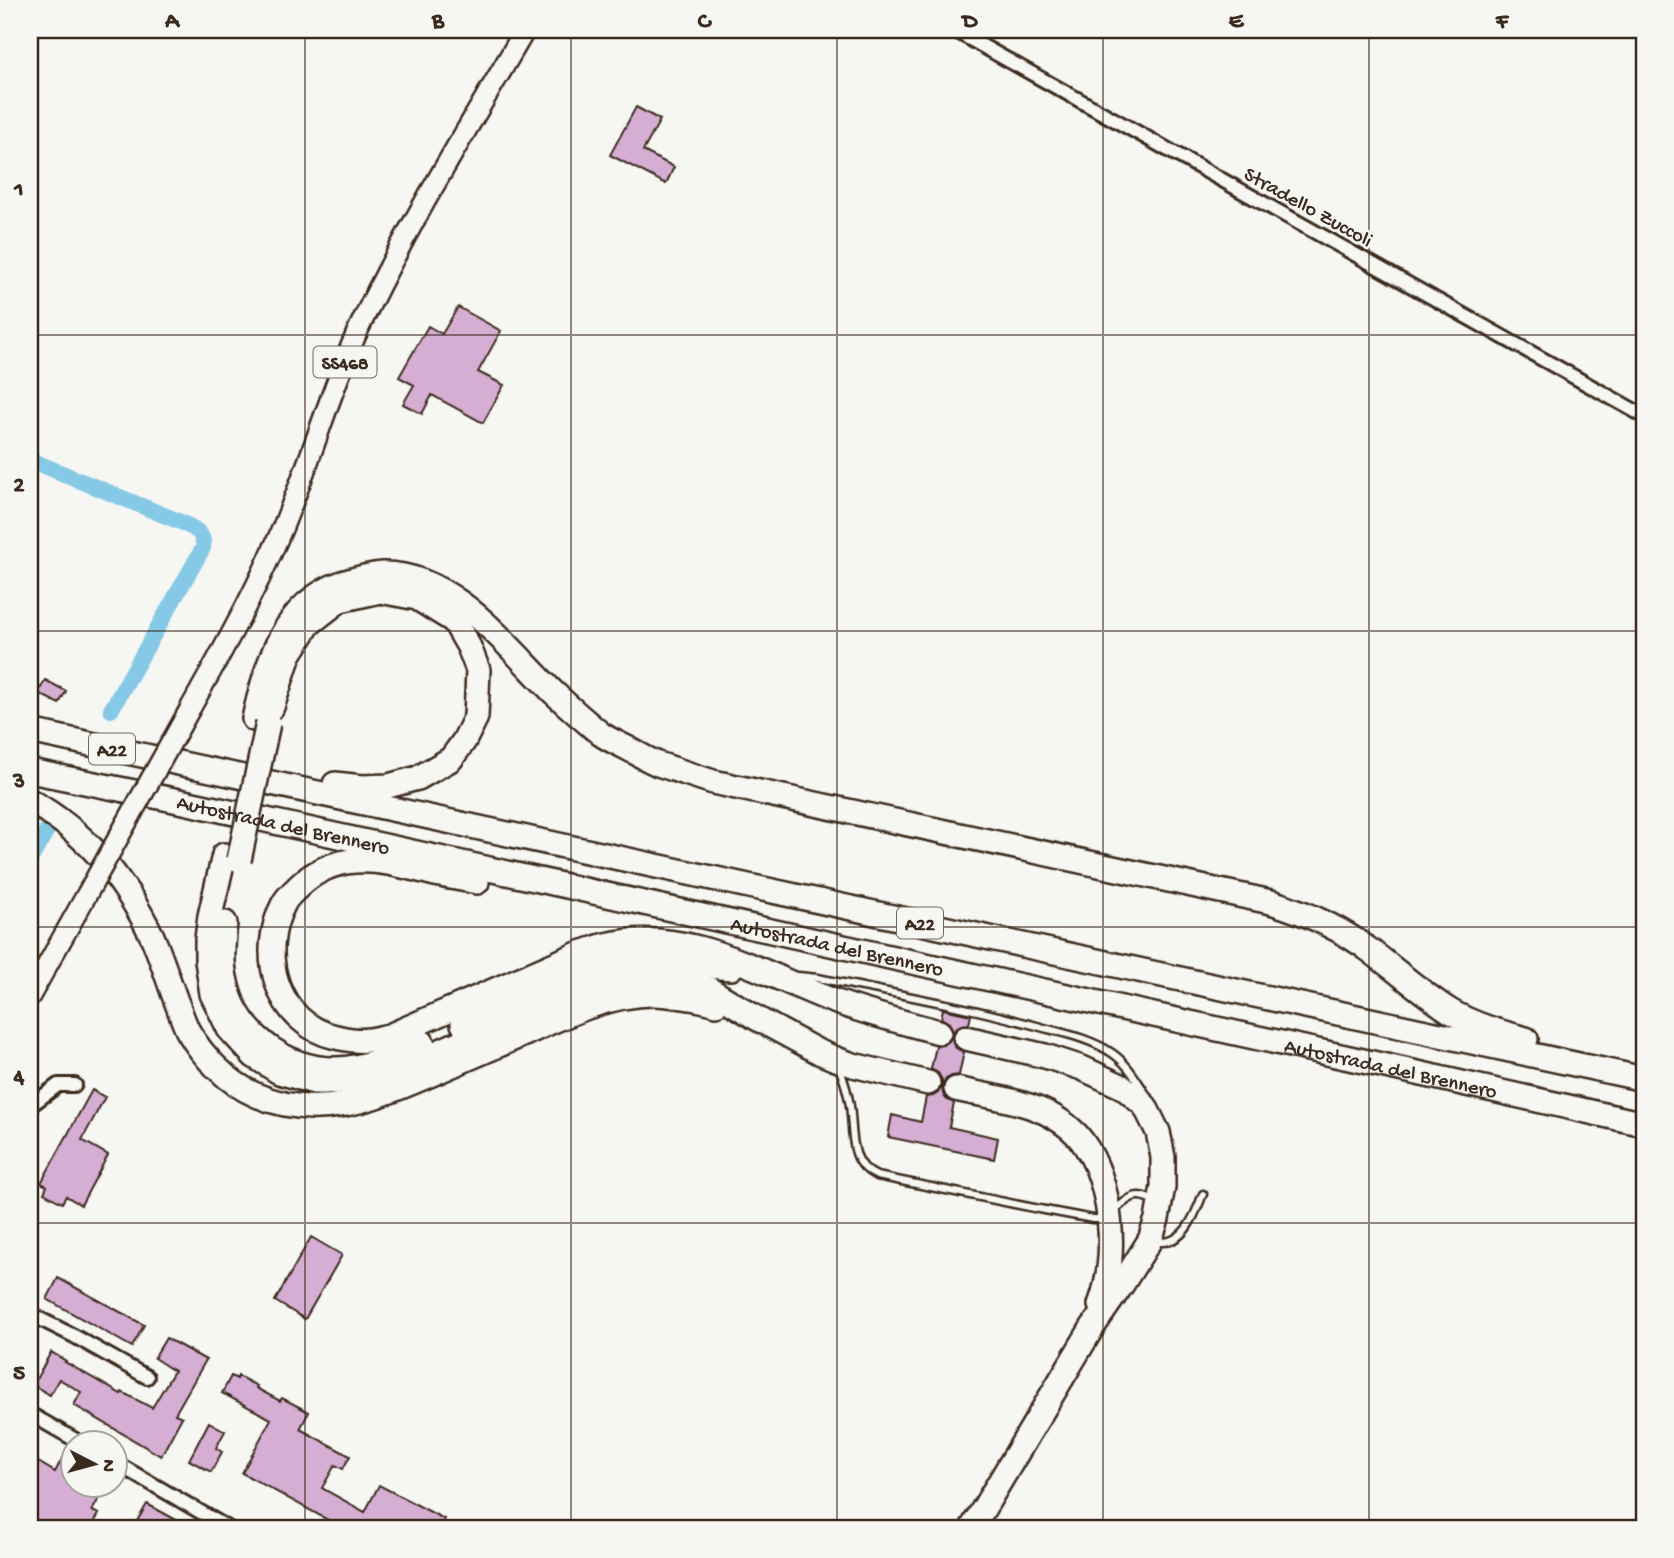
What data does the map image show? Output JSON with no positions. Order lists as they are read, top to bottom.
{
  "streets": {
    "highway": ["A22", "Autostrada del Brennero"],
    "main road": ["SS468"],
    "street": ["Stradello Zuccoli"]
  },
  "north": "right",
  "grid": {
    "columns": [
      "A",
      "B",
      "C",
      "D",
      "E",
      "F"
    ],
    "rows": [
      "1",
      "2",
      "3",
      "4",
      "5"
    ]
  }
}
